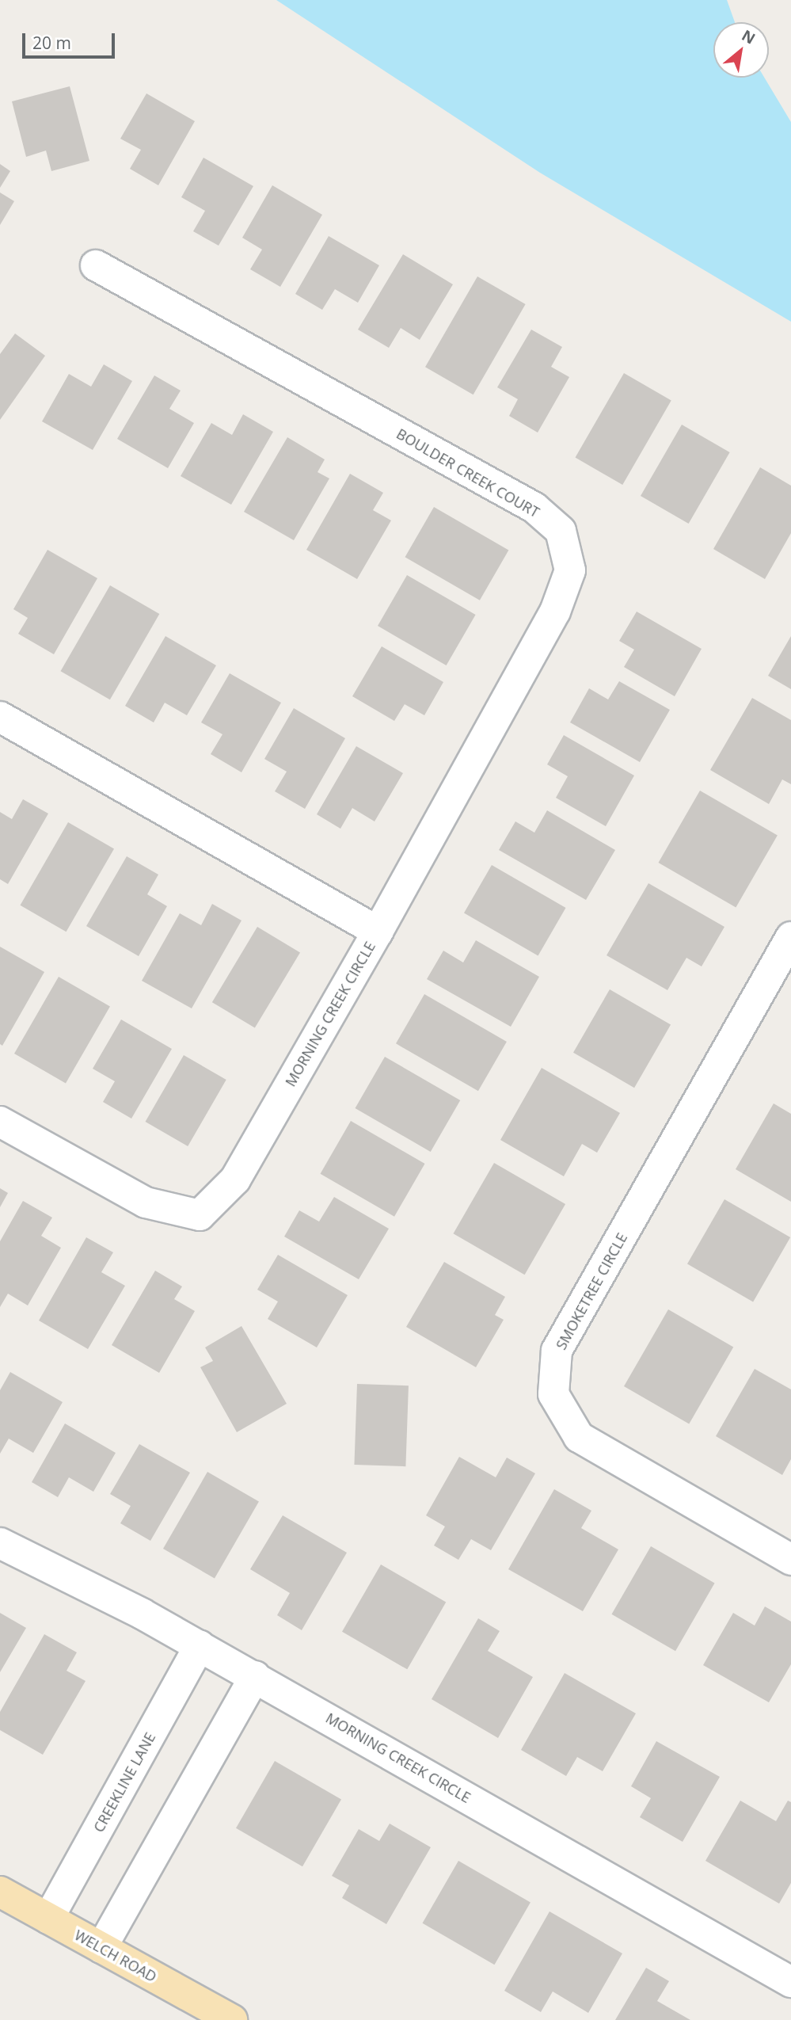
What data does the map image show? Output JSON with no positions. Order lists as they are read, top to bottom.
{
  "streets": {
    "main road": ["WELCH ROAD"],
    "street": [
      "BOULDER CREEK COURT",
      "MORNING CREEK CIRCLE",
      "SMOKETREE CIRCLE",
      "CREEKLINE LANE"
    ]
  },
  "crossings": [
    ["BOULDER CREEK COURT", "MORNING CREEK CIRCLE"],
    ["MORNING CREEK CIRCLE", "CREEKLINE LANE"],
    ["CREEKLINE LANE", "WELCH ROAD"]
  ],
  "scale_bar": "20 m",
  "north": "top right"
}
